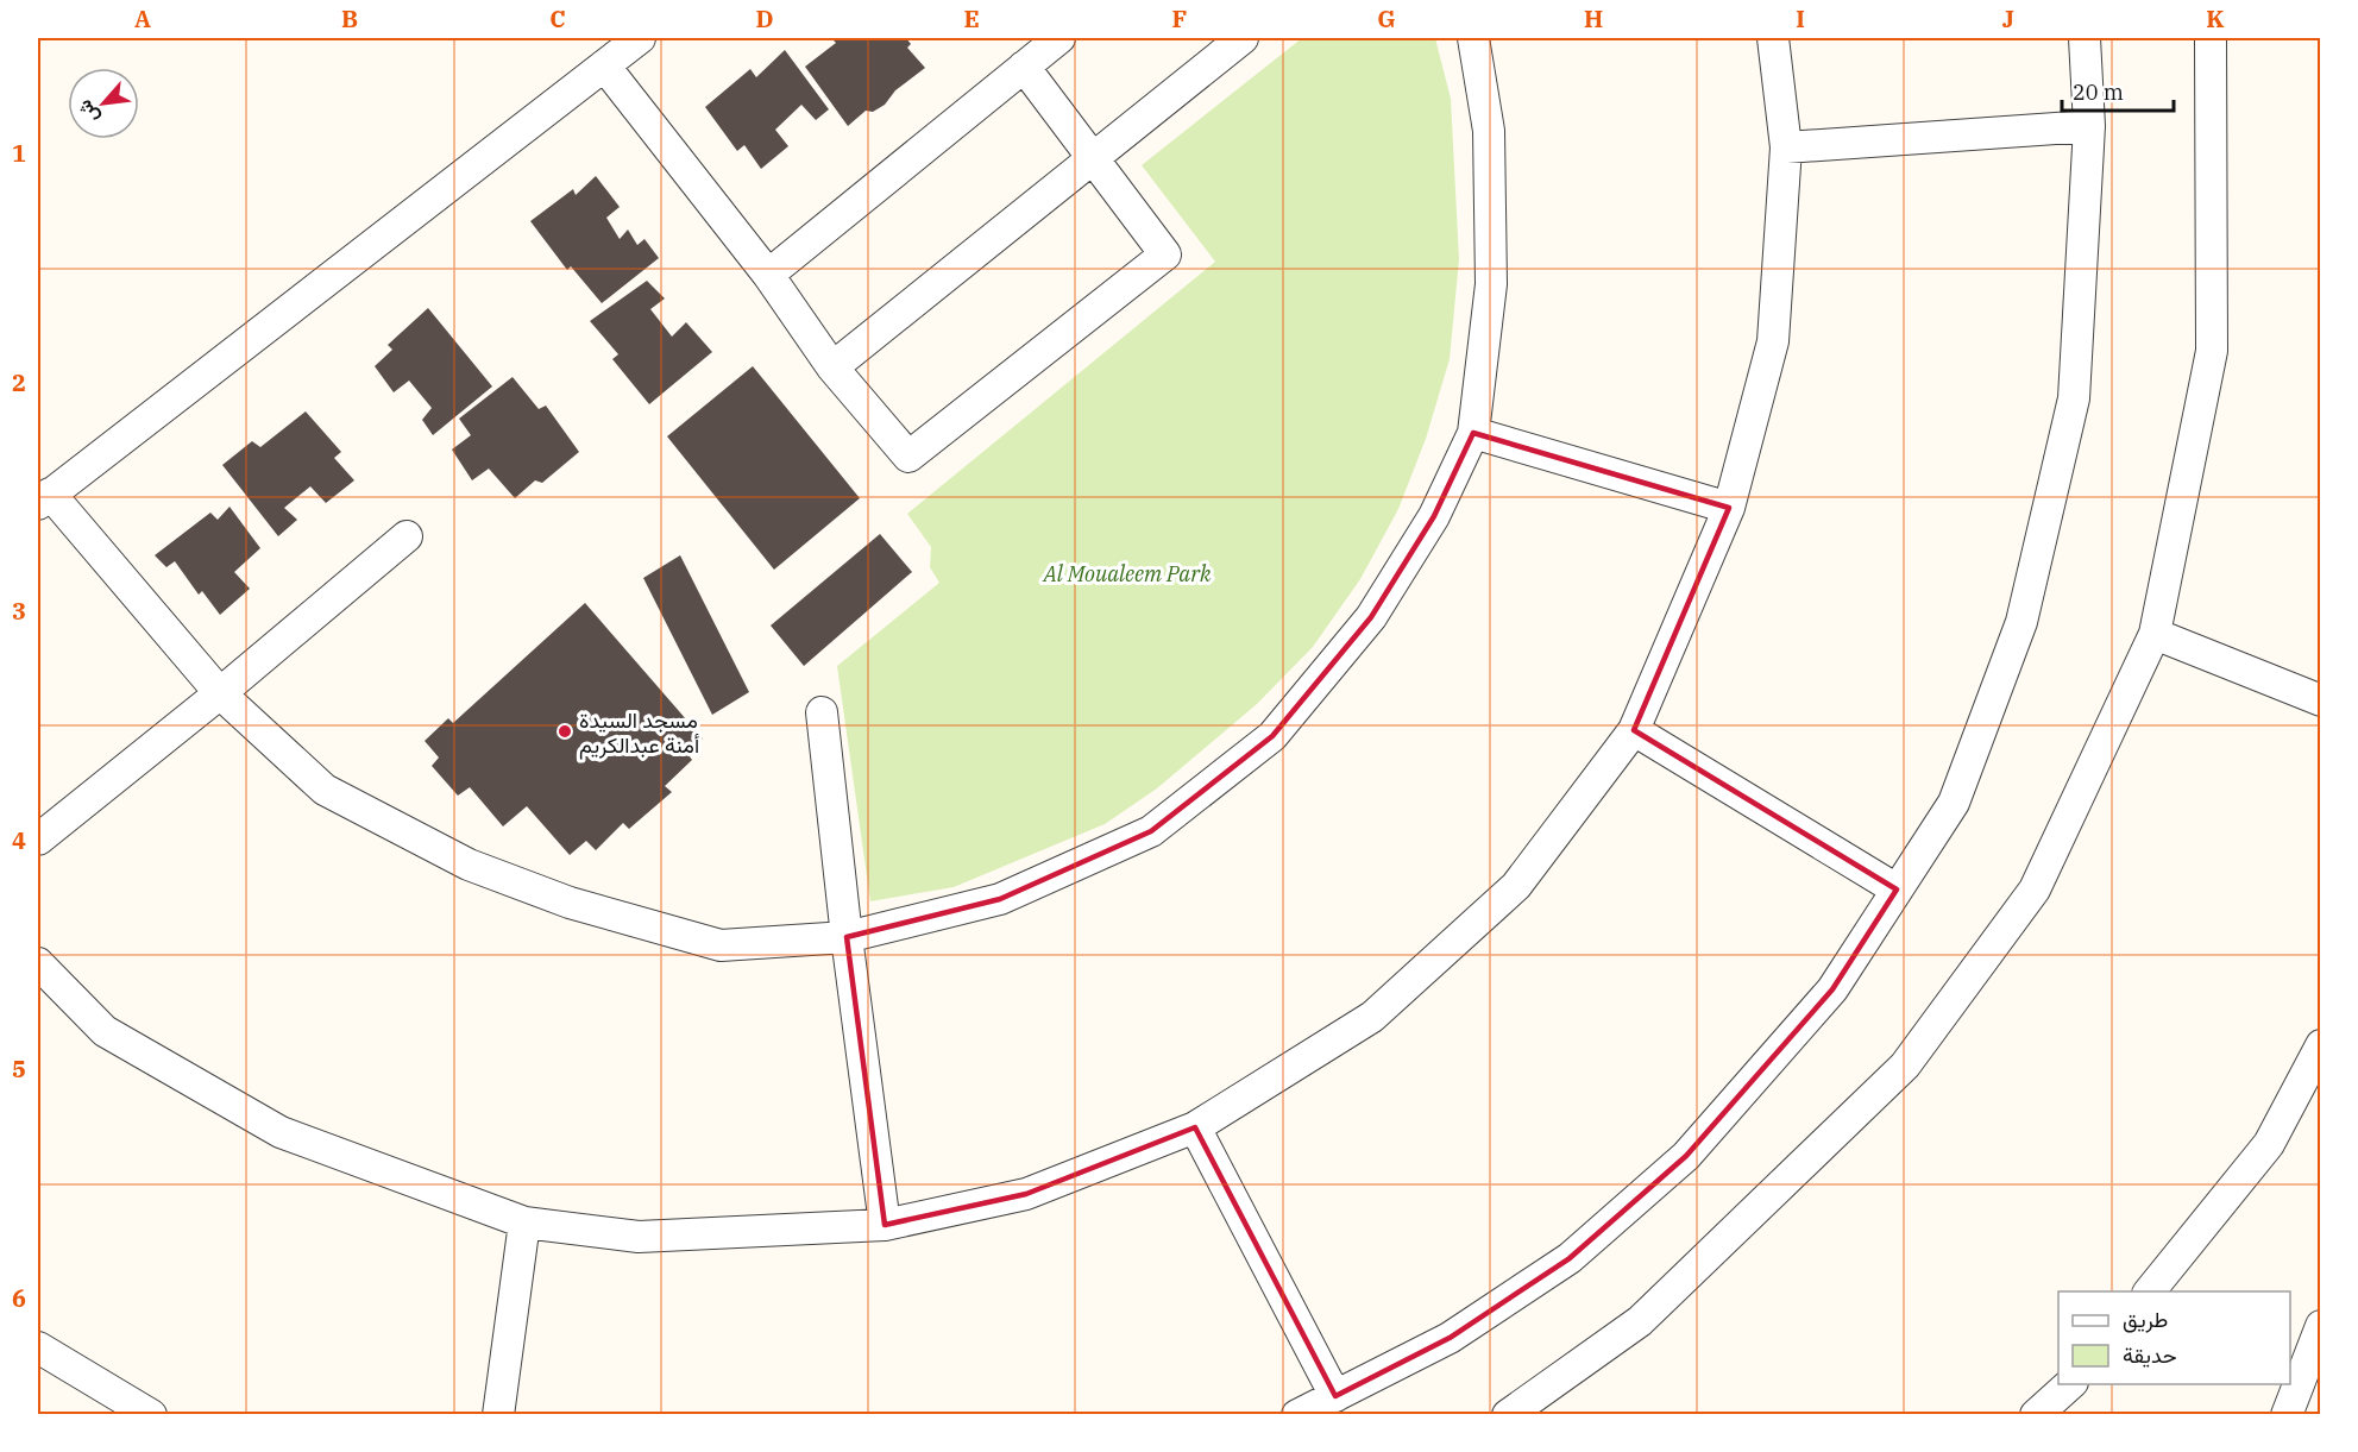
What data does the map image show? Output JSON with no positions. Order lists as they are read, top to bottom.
{
  "parks": ["Al Moualeem Park"],
  "places": ["مسجد السيدة أمنة عبدالكريم"],
  "legend": ["طريق", "حديقة"],
  "scale_bar": "20 m",
  "north": "bottom left",
  "grid": {
    "columns": [
      "A",
      "B",
      "C",
      "D",
      "E",
      "F",
      "G",
      "H",
      "I",
      "J",
      "K"
    ],
    "rows": [
      "1",
      "2",
      "3",
      "4",
      "5",
      "6"
    ]
  }
}
